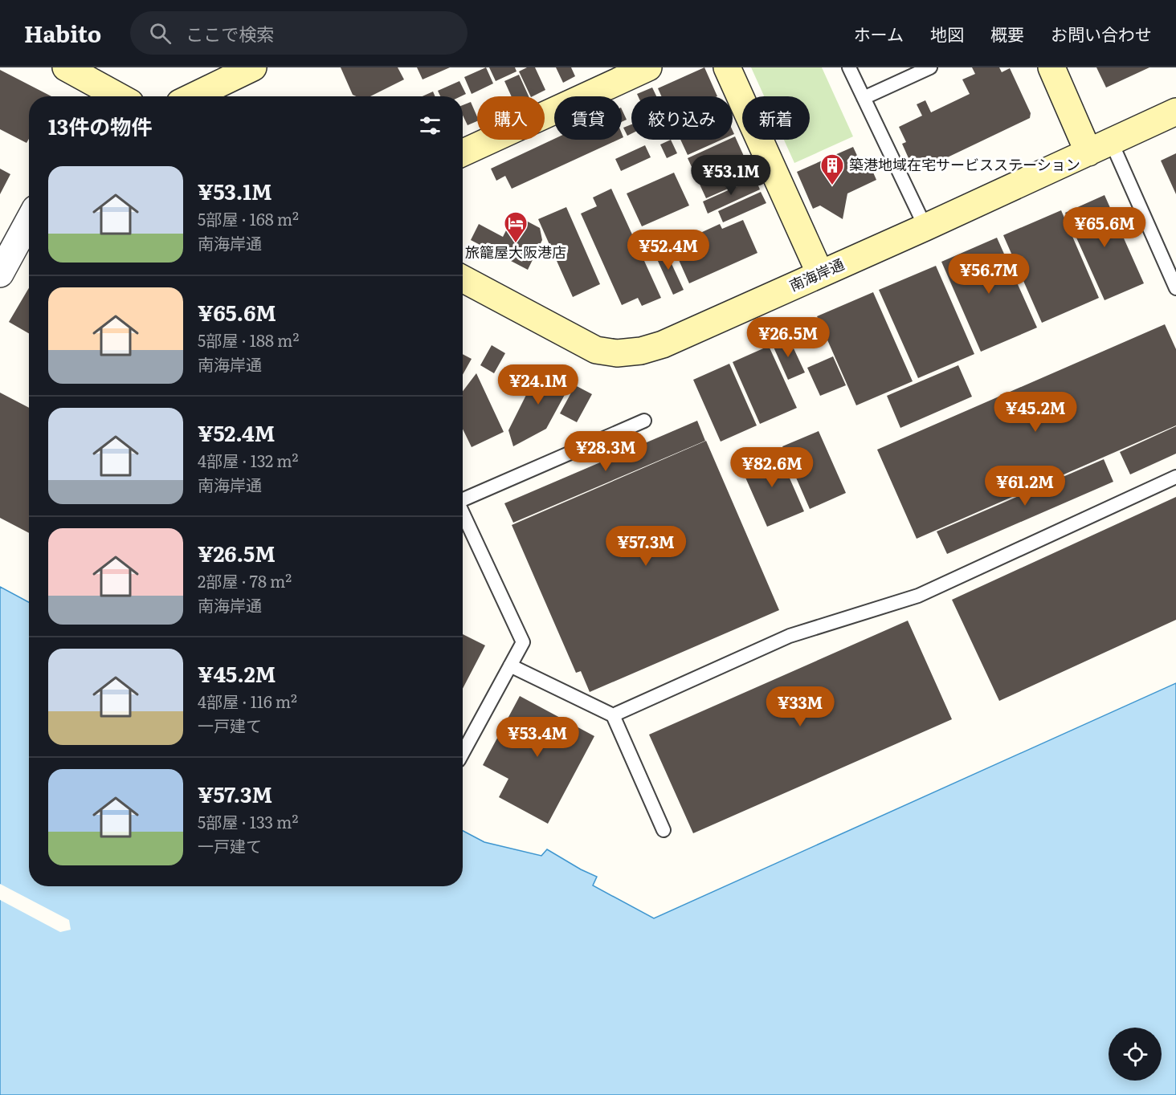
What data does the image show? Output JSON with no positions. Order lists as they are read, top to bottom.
{
  "streets": {
    "street": ["南海岸通"]
  },
  "places": {
    "building": ["築港地域在宅サービスステーション"],
    "hotel": ["旅籠屋大阪港店"]
  },
  "page": {
    "header": "Habito",
    "search": "ここで検索",
    "nav": [
      "ホーム",
      "地図",
      "概要",
      "お問い合わせ"
    ],
    "chip": [
      "購入",
      "賃貸",
      "絞り込み",
      "新着"
    ],
    "heading": "13件の物件",
    "list": [
      {
        "name": "¥53.1M",
        "note": "5部屋 · 168 m² · 南海岸通"
      },
      {
        "name": "¥65.6M",
        "note": "5部屋 · 188 m² · 南海岸通"
      },
      {
        "name": "¥52.4M",
        "note": "4部屋 · 132 m² · 南海岸通"
      },
      {
        "name": "¥26.5M",
        "note": "2部屋 · 78 m² · 南海岸通"
      },
      {
        "name": "¥45.2M",
        "note": "4部屋 · 116 m² · 一戸建て"
      },
      {
        "name": "¥57.3M",
        "note": "5部屋 · 133 m² · 一戸建て"
      }
    ],
    "price": [
      "¥53.1M",
      "¥65.6M",
      "¥52.4M",
      "¥56.7M",
      "¥26.5M",
      "¥24.1M",
      "¥45.2M",
      "¥28.3M",
      "¥82.6M",
      "¥61.2M",
      "¥57.3M",
      "¥33M",
      "¥53.4M"
    ]
  }
}
